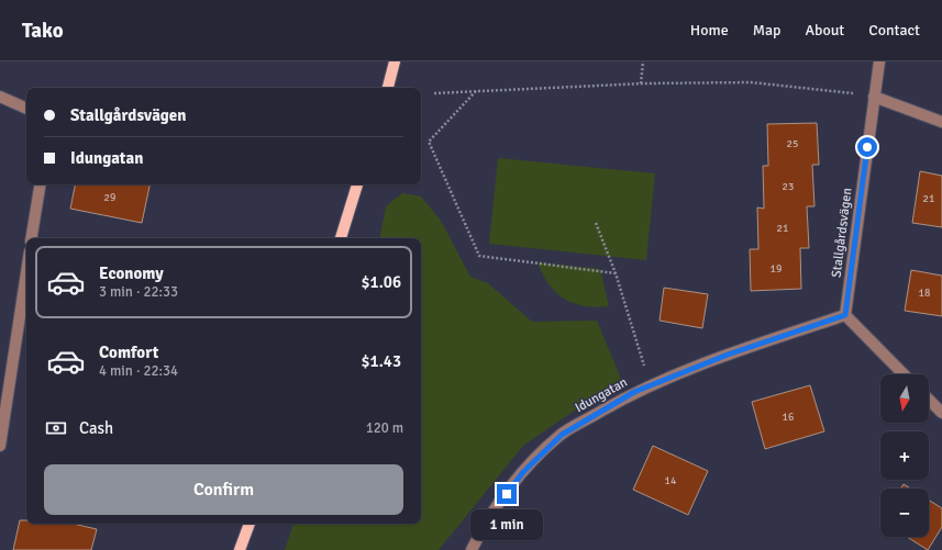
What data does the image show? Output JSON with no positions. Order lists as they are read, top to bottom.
{
  "streets": {
    "street": ["Stallgårdsvägen", "Idungatan"]
  },
  "crossings": [
    ["Stallgårdsvägen", "Idungatan"]
  ],
  "house_numbers": [
    "25",
    "23",
    "29",
    "21",
    "21",
    "19",
    "18",
    "16",
    "14"
  ],
  "north": "bottom",
  "page": {
    "header": "Tako",
    "nav": [
      "Home",
      "Map",
      "About",
      "Contact"
    ],
    "banner": ["Stallgårdsvägen", "Idungatan"],
    "list": [
      {
        "name": "Economy",
        "note": "3 min · 22:33",
        "value": "$1.06"
      },
      {
        "name": "Comfort",
        "note": "4 min · 22:34",
        "value": "$1.43"
      }
    ],
    "map_buttons": ["+", "−"],
    "pay": ["Cash", "120 m"],
    "buttons": "Confirm",
    "bubble": "1 min"
  }
}
